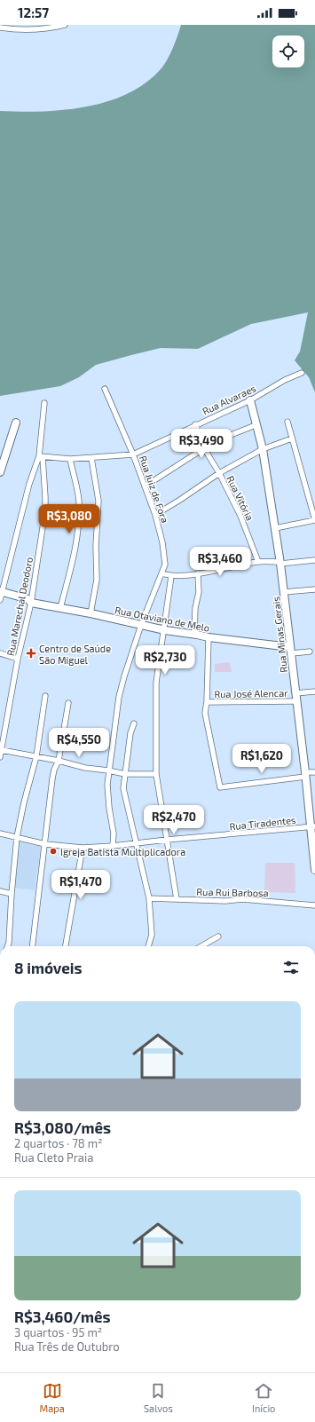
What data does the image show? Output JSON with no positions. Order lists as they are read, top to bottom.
{
  "streets": {
    "street": [
      "Rua Alvaraes",
      "Rua Juiz de Fora",
      "Rua Vitória",
      "Rua Marechal Deodoro",
      "Rua Otaviano de Melo",
      "Rua Minas Gerais",
      "Rua José Alencar",
      "Rua Tiradentes",
      "Rua Rui Barbosa"
    ]
  },
  "crossings": [
    ["Rua Alvaraes", "Rua Juiz de Fora"],
    ["Rua Alvaraes", "Rua Vitória"],
    ["Rua Alvaraes", "Rua Marechal Deodoro"],
    ["Rua Alvaraes", "Rua Minas Gerais"],
    ["Rua Juiz de Fora", "Rua Otaviano de Melo"],
    ["Rua Juiz de Fora", "Rua Tiradentes"],
    ["Rua Marechal Deodoro", "Rua Otaviano de Melo"],
    ["Rua Otaviano de Melo", "Rua Minas Gerais"],
    ["Rua Minas Gerais", "Rua José Alencar"],
    ["Rua Minas Gerais", "Rua Tiradentes"]
  ],
  "places": {
    "health": ["Centro de Saúde São Miguel"],
    "other": ["Igreja Batista Multiplicadora"]
  },
  "page": {
    "status": "12:57",
    "price": [
      "R$3,490",
      "R$3,080",
      "R$3,460",
      "R$2,730",
      "R$4,550",
      "R$1,620",
      "R$2,470",
      "R$1,470"
    ],
    "heading": "8 imóveis",
    "list": [
      {
        "name": "R$3,080/mês",
        "note": "2 quartos · 78 m² · Rua Cleto Praia"
      },
      {
        "name": "R$3,460/mês",
        "note": "3 quartos · 95 m² · Rua Três de Outubro"
      }
    ],
    "tabs": ["Mapa", "Salvos", "Início"]
  }
}
